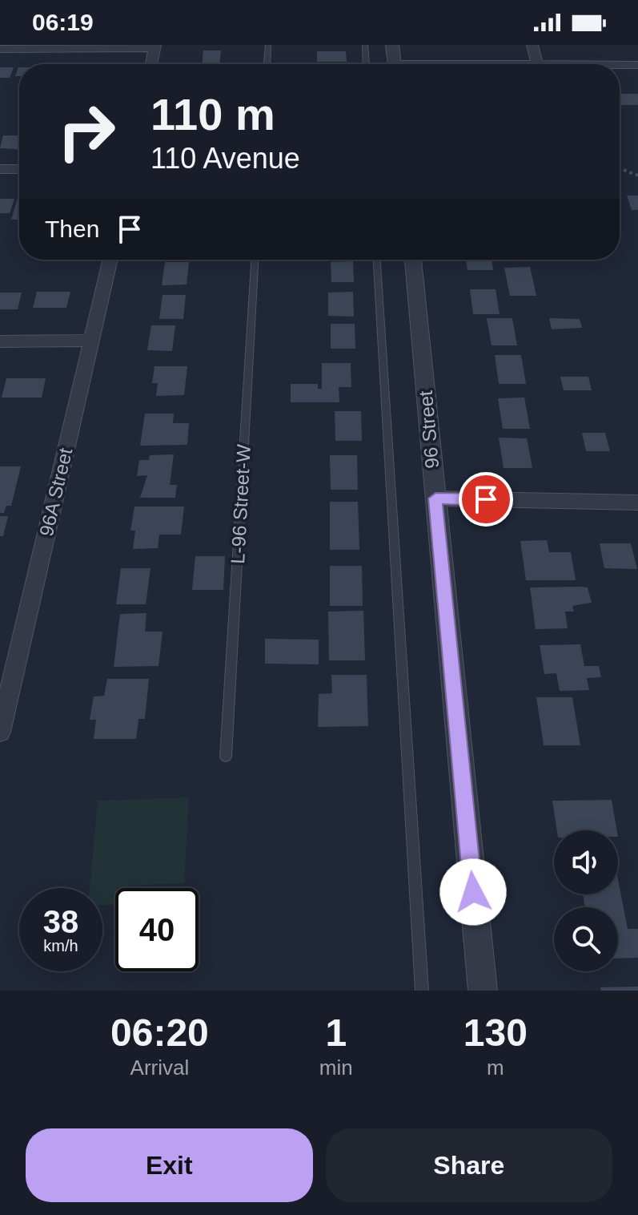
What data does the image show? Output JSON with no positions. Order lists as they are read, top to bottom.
{
  "streets": {
    "street": ["96 Street", "96A Street"],
    "lane": ["L-96 Street-W"]
  },
  "page": {
    "status": "06:19",
    "turn": ["110 m", "110 Avenue"],
    "then": "Then",
    "speed": "38 km/h",
    "limit": "40",
    "eta": [
      "06:20",
      "Arrival",
      "1",
      "min",
      "130",
      "m"
    ],
    "buttons": ["Exit", "Share"]
  }
}
